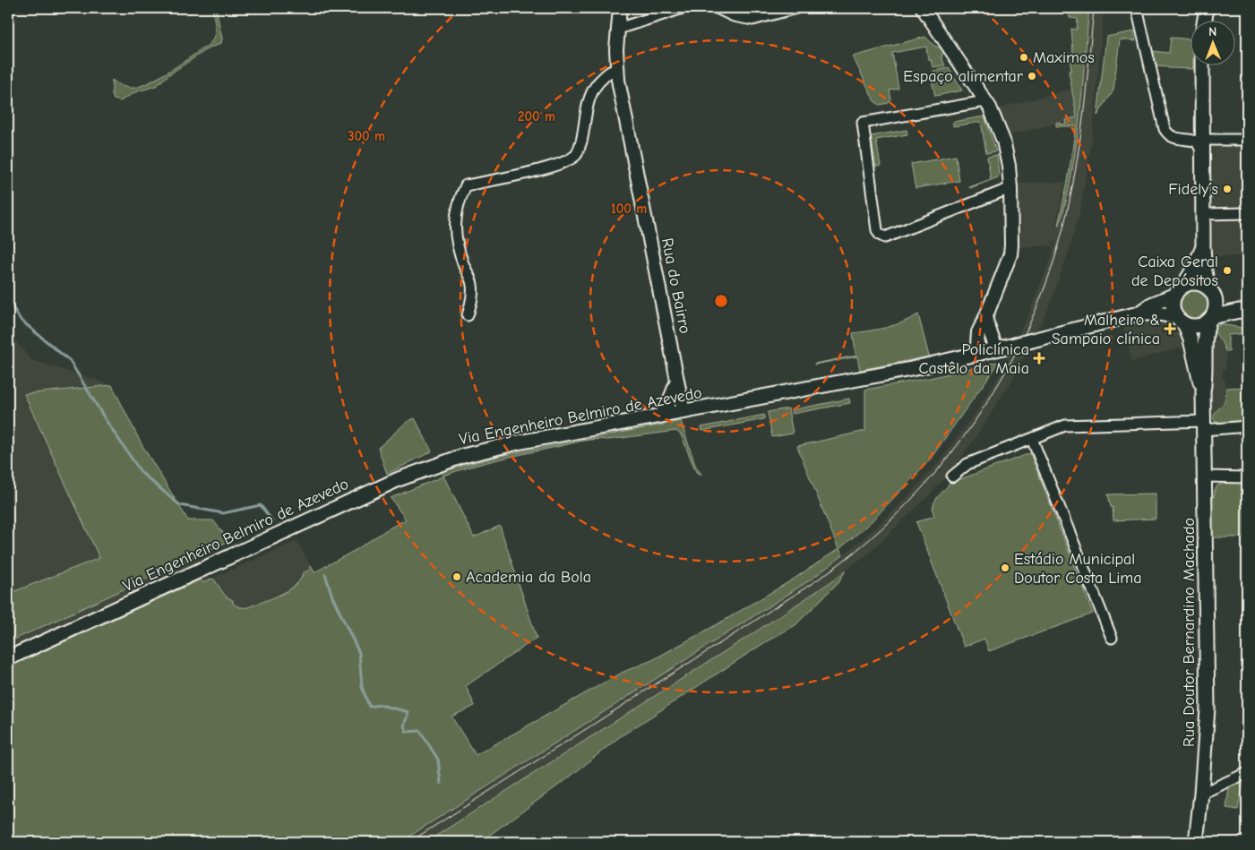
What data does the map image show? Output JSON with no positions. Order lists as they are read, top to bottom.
{
  "streets": {
    "main road": ["Via Engenheiro Belmiro de Azevedo", "Rua Doutor Bernardino Machado"],
    "street": ["Rua do Bairro"]
  },
  "crossings": [
    ["Rua do Bairro", "Via Engenheiro Belmiro de Azevedo"]
  ],
  "places": {
    "other": [
      "Maximos",
      "Espaço alimentar",
      "Fidely´s",
      "Caixa Geral de Depósitos",
      "Estádio Municipal Doutor Costa Lima",
      "Academia da Bola"
    ],
    "health": ["Malheiro & Sampaio clínica", "Policlínica Castêlo da Maia"]
  },
  "north": "top",
  "rings": ["200 m", "300 m", "100 m"]
}
